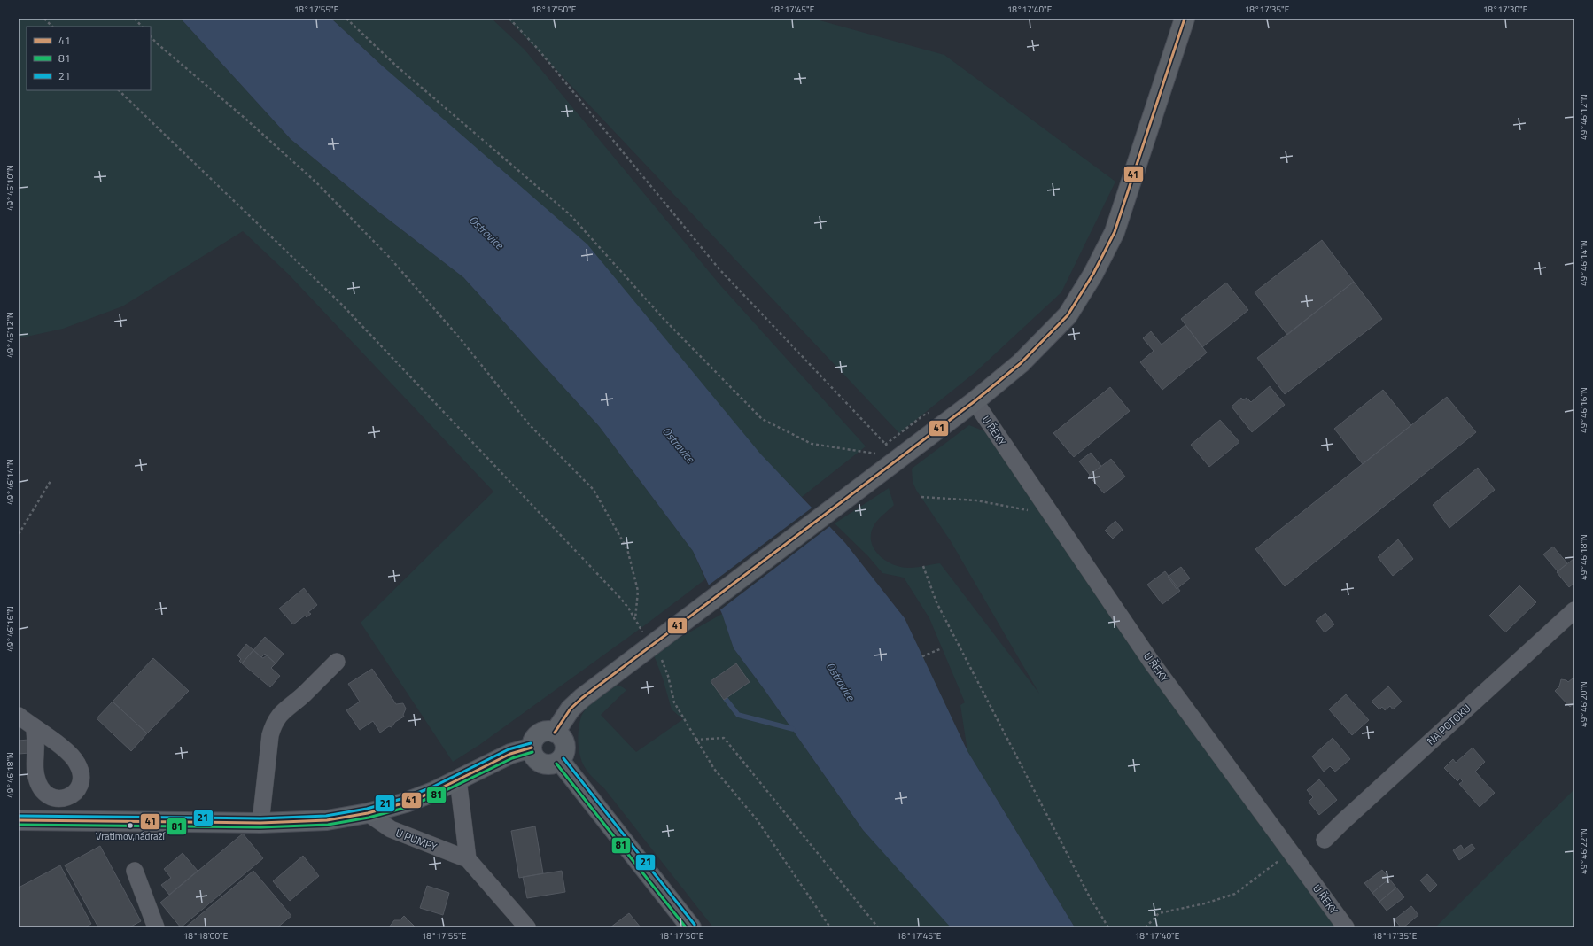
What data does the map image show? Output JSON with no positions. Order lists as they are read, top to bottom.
{
  "streets": {
    "street": ["U ŘEKY", "NA POTOKU", "U PUMPY"]
  },
  "water": ["Ostravice"],
  "places": ["Vratimov,nádraží"],
  "lines": ["transit line 41", "transit line 21", "transit line 81"],
  "legend": ["41", "81", "21"],
  "coordinates": [
    "18°17'55\"E",
    "18°17'50\"E",
    "18°17'45\"E",
    "18°17'40\"E",
    "18°17'35\"E",
    "18°17'30\"E",
    "49°46'12\"N",
    "49°46'10\"N",
    "49°46'14\"N",
    "49°46'16\"N",
    "49°46'18\"N",
    "49°46'20\"N",
    "49°46'22\"N",
    "18°18'00\"E"
  ]
}
